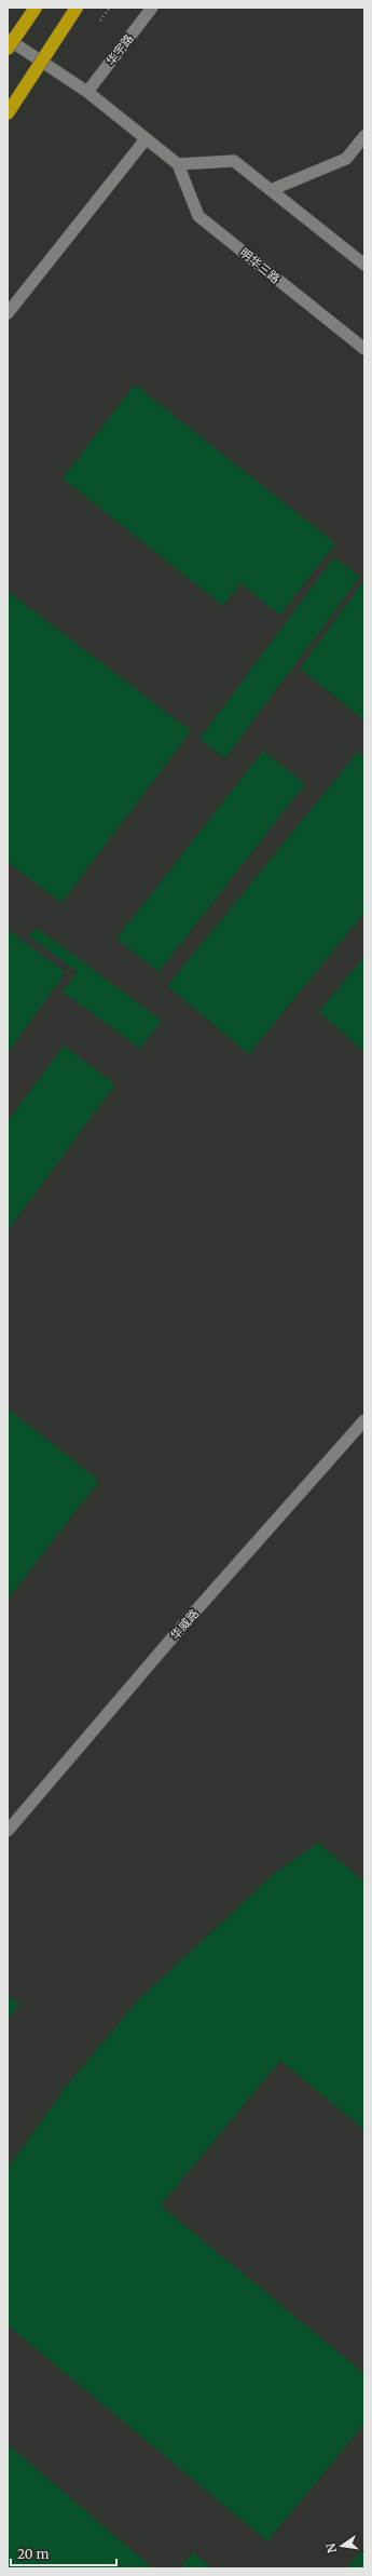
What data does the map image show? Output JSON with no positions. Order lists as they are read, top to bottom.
{
  "streets": {
    "street": ["华宇路", "明华三路", "华威路"]
  },
  "scale_bar": "20 m",
  "north": "left"
}
